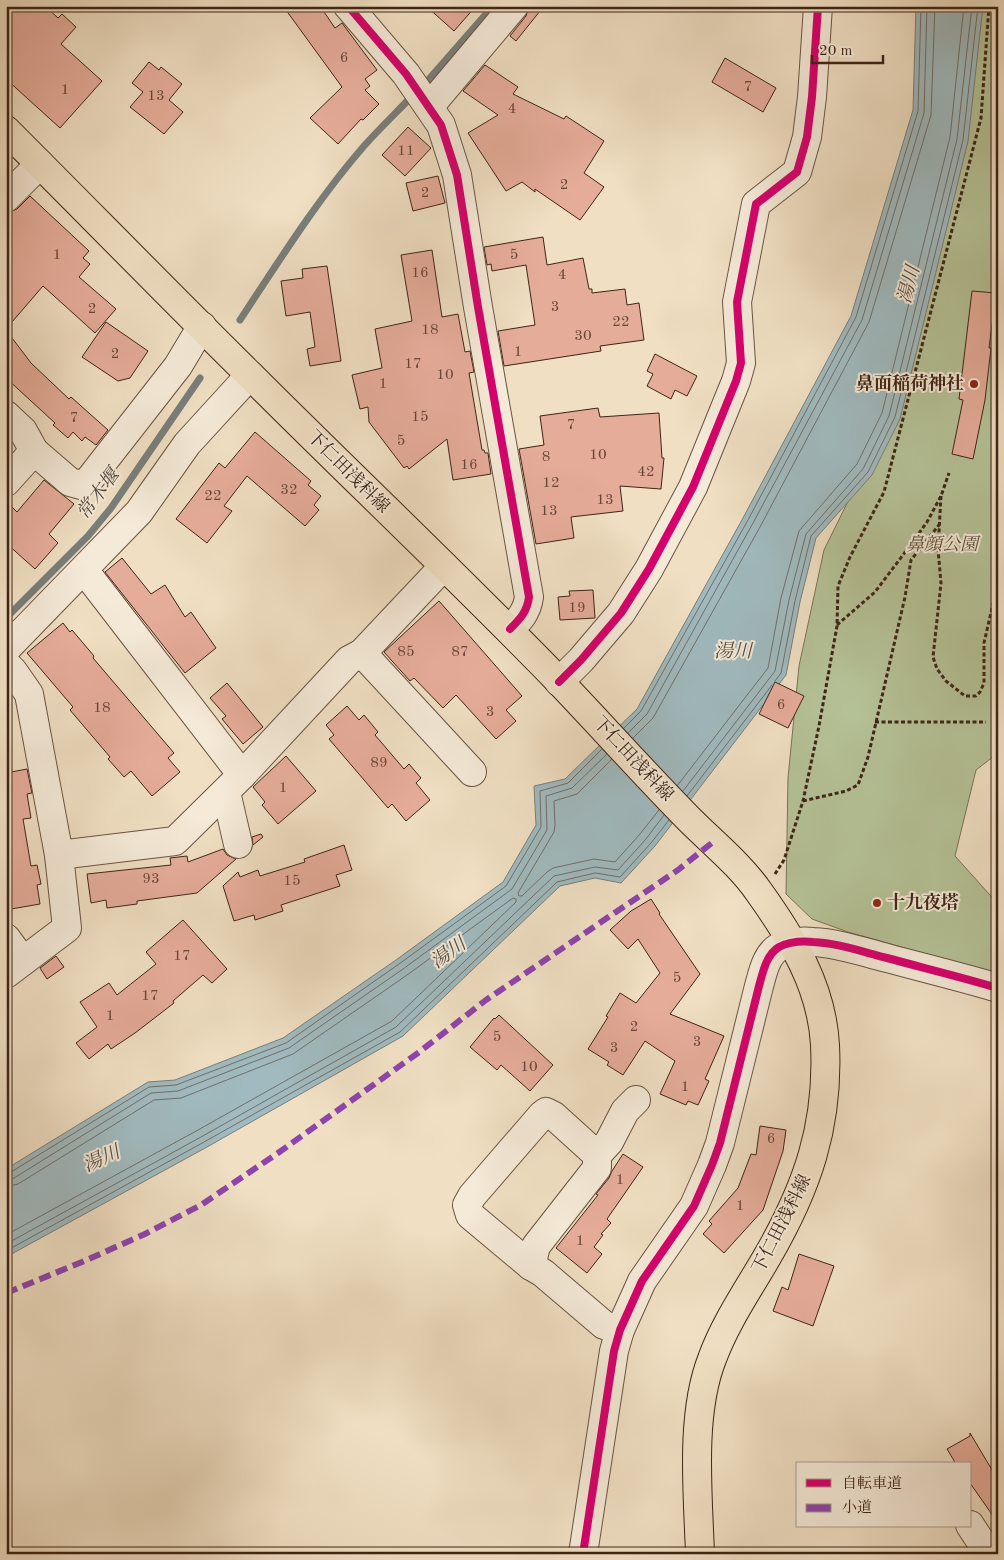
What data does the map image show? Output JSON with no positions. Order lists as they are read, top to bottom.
{
  "streets": {
    "main road": ["下仁田浅科線"]
  },
  "water": ["湯川", "常木堰"],
  "parks": ["鼻顔公園"],
  "places": ["鼻面稲荷神社", "十九夜塔"],
  "house_numbers": [
    "6",
    "7",
    "1",
    "13",
    "4",
    "11",
    "2",
    "2",
    "1",
    "5",
    "16",
    "4",
    "3",
    "2",
    "22",
    "18",
    "30",
    "1",
    "2",
    "17",
    "10",
    "1",
    "15",
    "7",
    "7",
    "5",
    "10",
    "8",
    "16",
    "42",
    "12",
    "32",
    "22",
    "13",
    "13",
    "19",
    "85",
    "87",
    "6",
    "18",
    "3",
    "89",
    "1",
    "93",
    "15",
    "17",
    "5",
    "17",
    "1",
    "2",
    "5",
    "3",
    "3",
    "10",
    "1",
    "6",
    "1",
    "1",
    "1"
  ],
  "legend": ["自転車道", "小道"],
  "scale_bar": "20 m"
}
